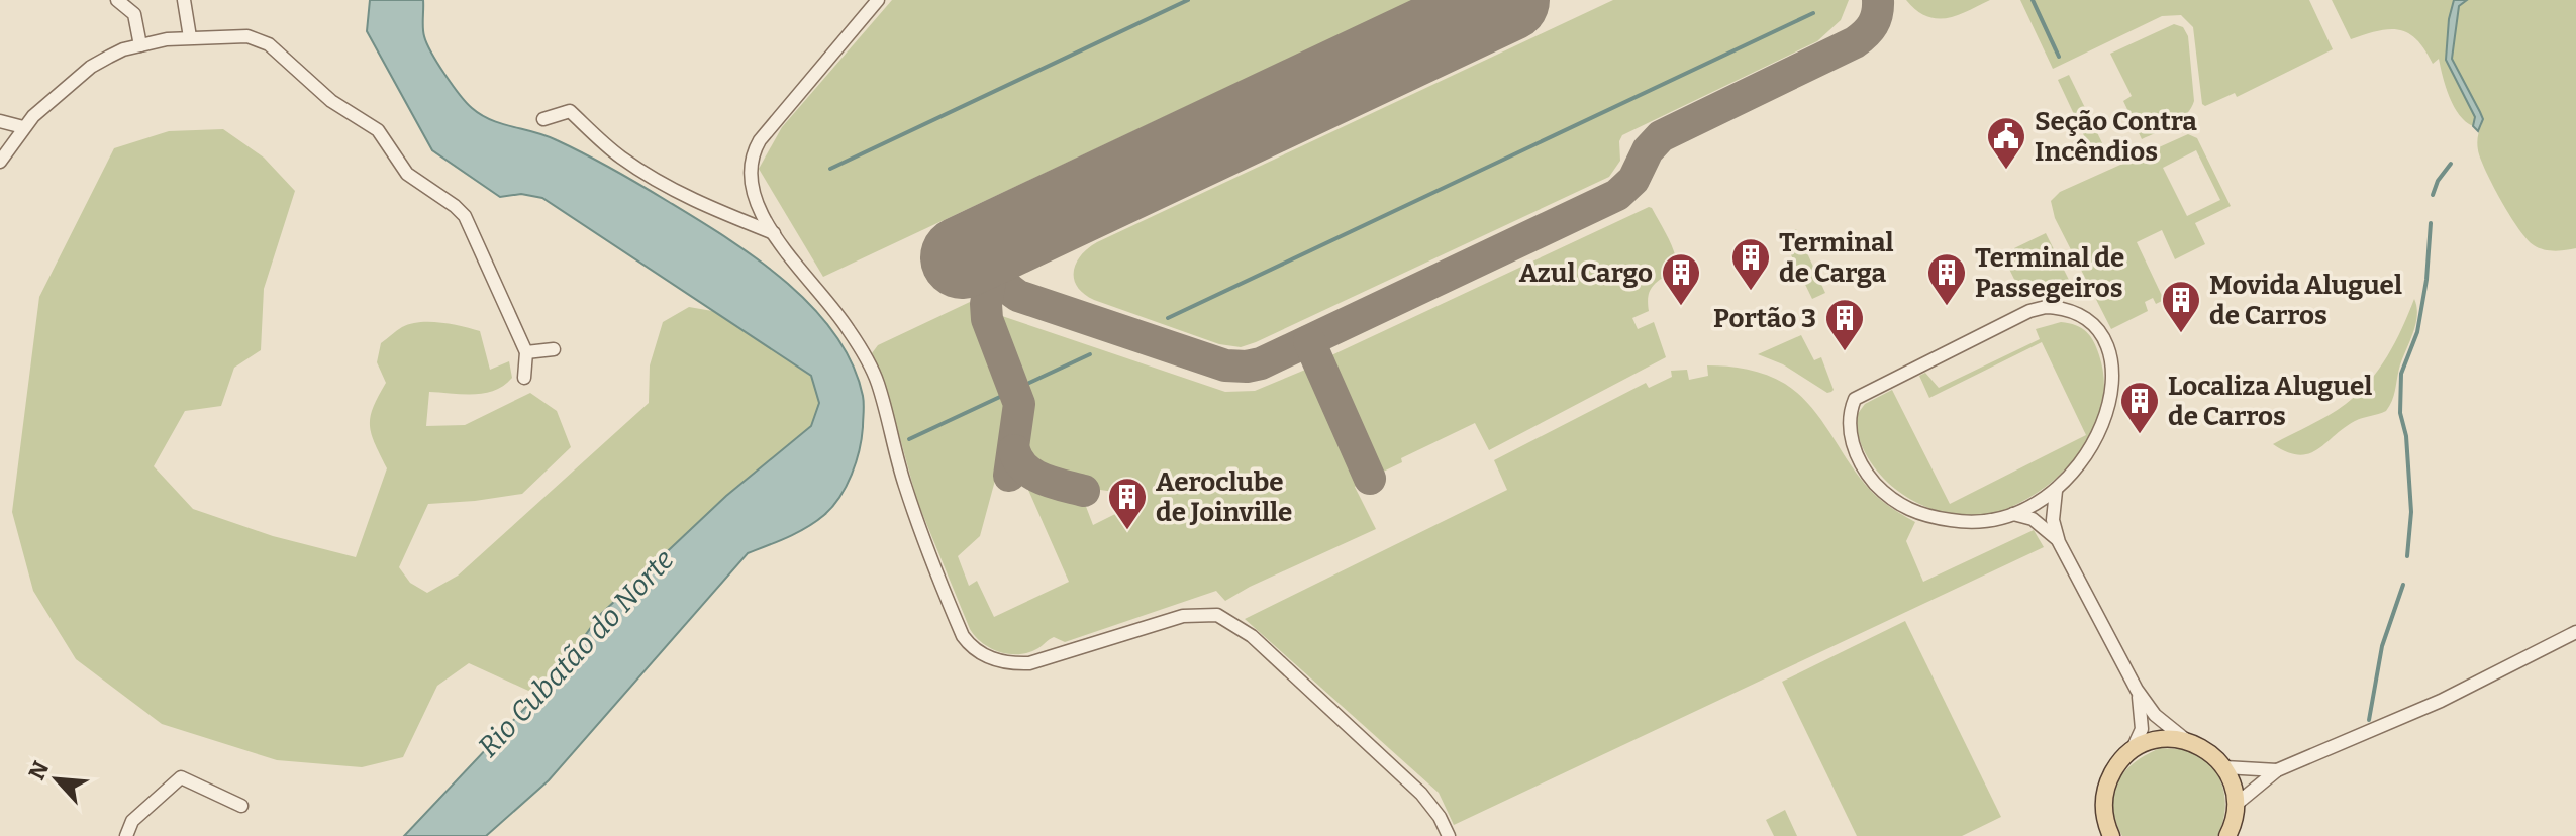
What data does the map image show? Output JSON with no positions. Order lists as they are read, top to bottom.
{
  "water": ["Rio Cubatão do Norte"],
  "places": {
    "public building": ["Seção Contra Incêndios"],
    "building": [
      "Terminal de Carga",
      "Azul Cargo",
      "Terminal de Passegeiros",
      "Movida Aluguel de Carros",
      "Portão 3",
      "Localiza Aluguel de Carros",
      "Aeroclube de Joinville"
    ]
  },
  "north": "top left"
}
